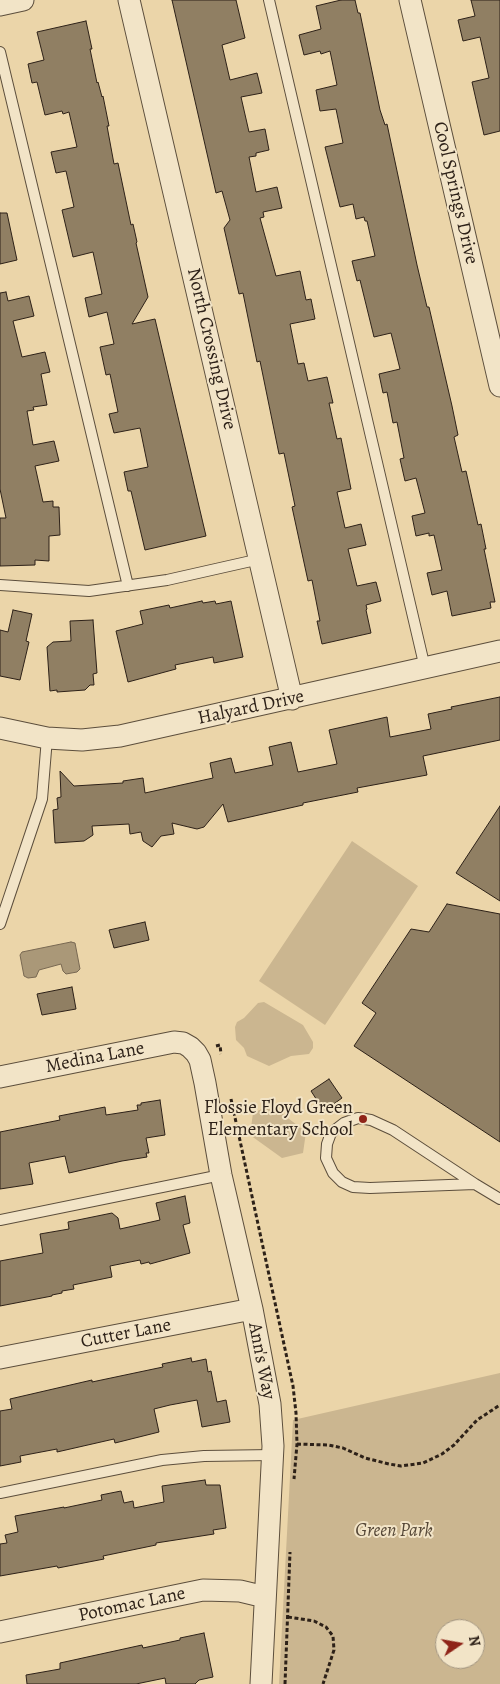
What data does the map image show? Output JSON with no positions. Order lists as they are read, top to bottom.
{
  "streets": {
    "street": [
      "Cool Springs Drive",
      "North Crossing Drive",
      "Halyard Drive",
      "Medina Lane",
      "Cutter Lane",
      "Ann's Way",
      "Potomac Lane"
    ]
  },
  "crossings": [
    ["North Crossing Drive", "Halyard Drive"],
    ["Medina Lane", "Ann's Way"],
    ["Cutter Lane", "Ann's Way"],
    ["Ann's Way", "Potomac Lane"]
  ],
  "parks": ["Green Park"],
  "places": ["Flossie Floyd Green Elementary School"],
  "north": "right"
}
